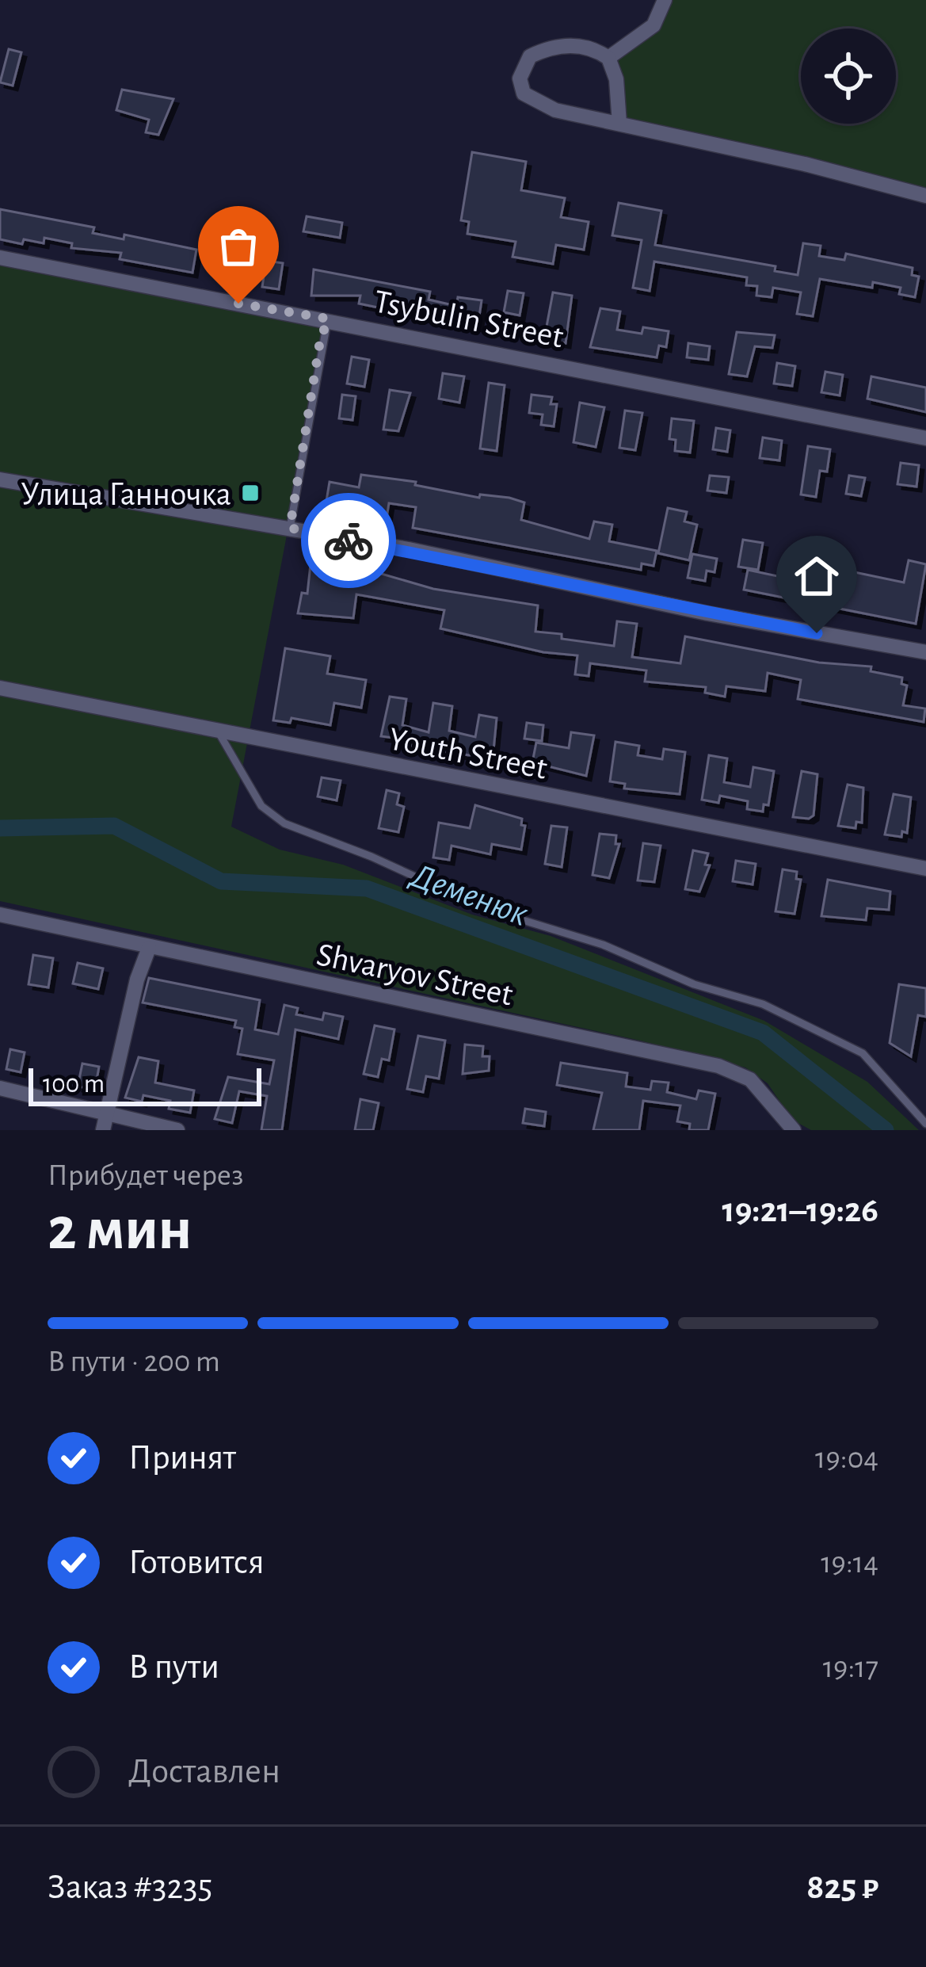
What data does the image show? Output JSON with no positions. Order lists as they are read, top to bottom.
{
  "streets": {
    "street": ["Tsybulin Street", "Youth Street", "Shvaryov Street"]
  },
  "water": ["Деменюк"],
  "places": {
    "transit": ["Улица Ганночка"]
  },
  "scale_bar": "100 m",
  "page": {
    "scale": "100 m",
    "heading": ["2 мин", "Прибудет через", "19:21–19:26"],
    "panel": ["Заказ #3235", "825 ₽"],
    "bar": "В пути · 200 m",
    "list": [
      ["Принят", "19:04"],
      ["Готовится", "19:14"],
      ["В пути", "19:17"],
      "Доставлен"
    ]
  }
}
